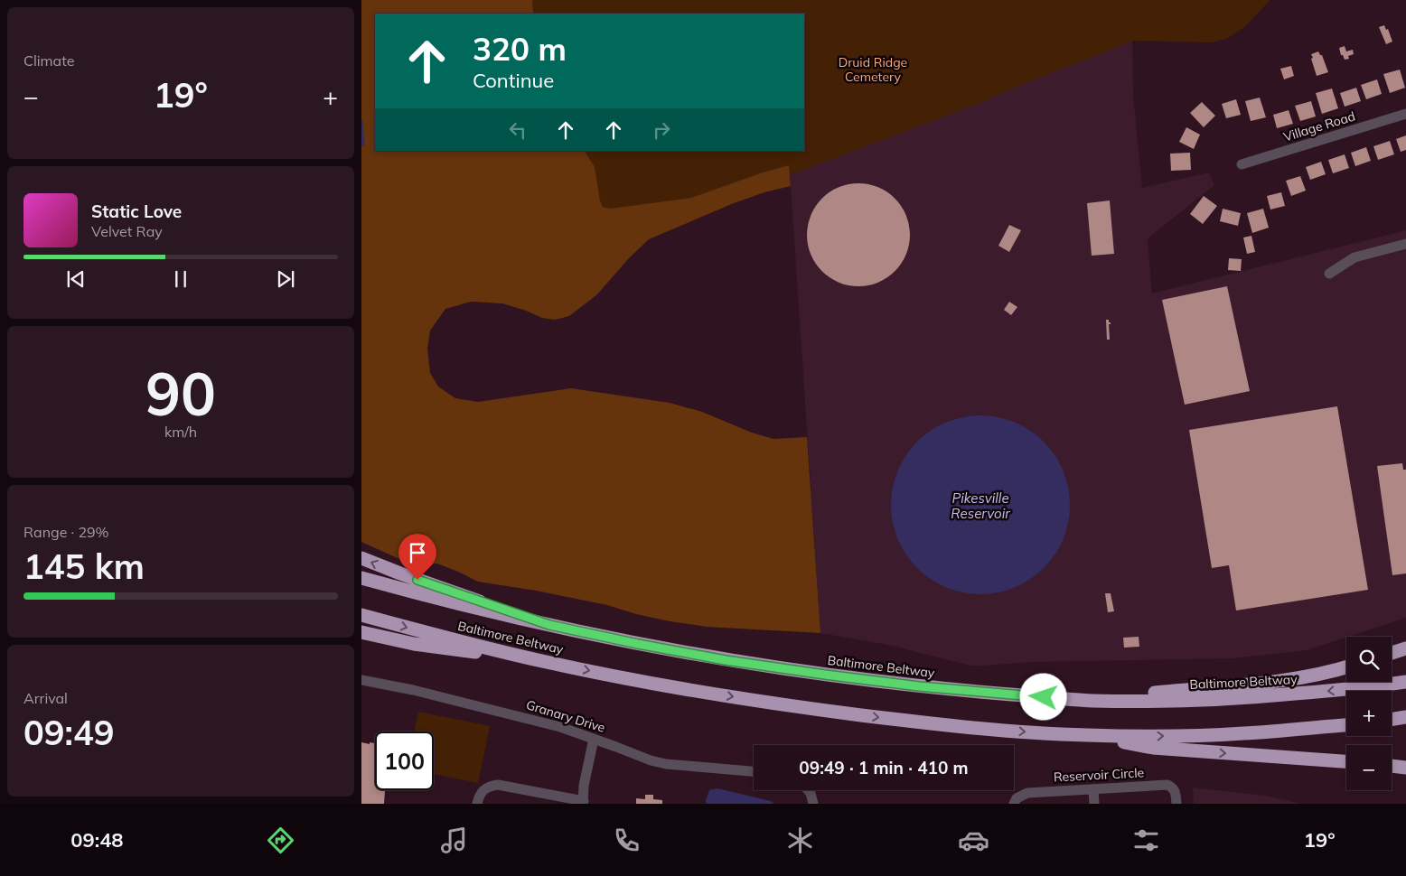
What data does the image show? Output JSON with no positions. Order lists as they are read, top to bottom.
{
  "streets": {
    "highway": ["Baltimore Beltway"],
    "street": ["Village Road", "Granary Drive", "Reservoir Circle"]
  },
  "water": ["Pikesville Reservoir"],
  "parks": ["Druid Ridge Cemetery"],
  "page": {
    "tile": [
      "Climate",
      ["90", "km/h"],
      ["Range · 29%", "145 km"],
      ["Arrival", "09:49"]
    ],
    "turn": ["320 m", "Continue"],
    "heat": ["−", "19°", "+"],
    "song": ["Static Love", "Velvet Ray"],
    "map_buttons": ["+", "−"],
    "limit": "100",
    "trip": "09:49 · 1 min · 410 m",
    "tabs": ["09:48", "19°"]
  }
}
